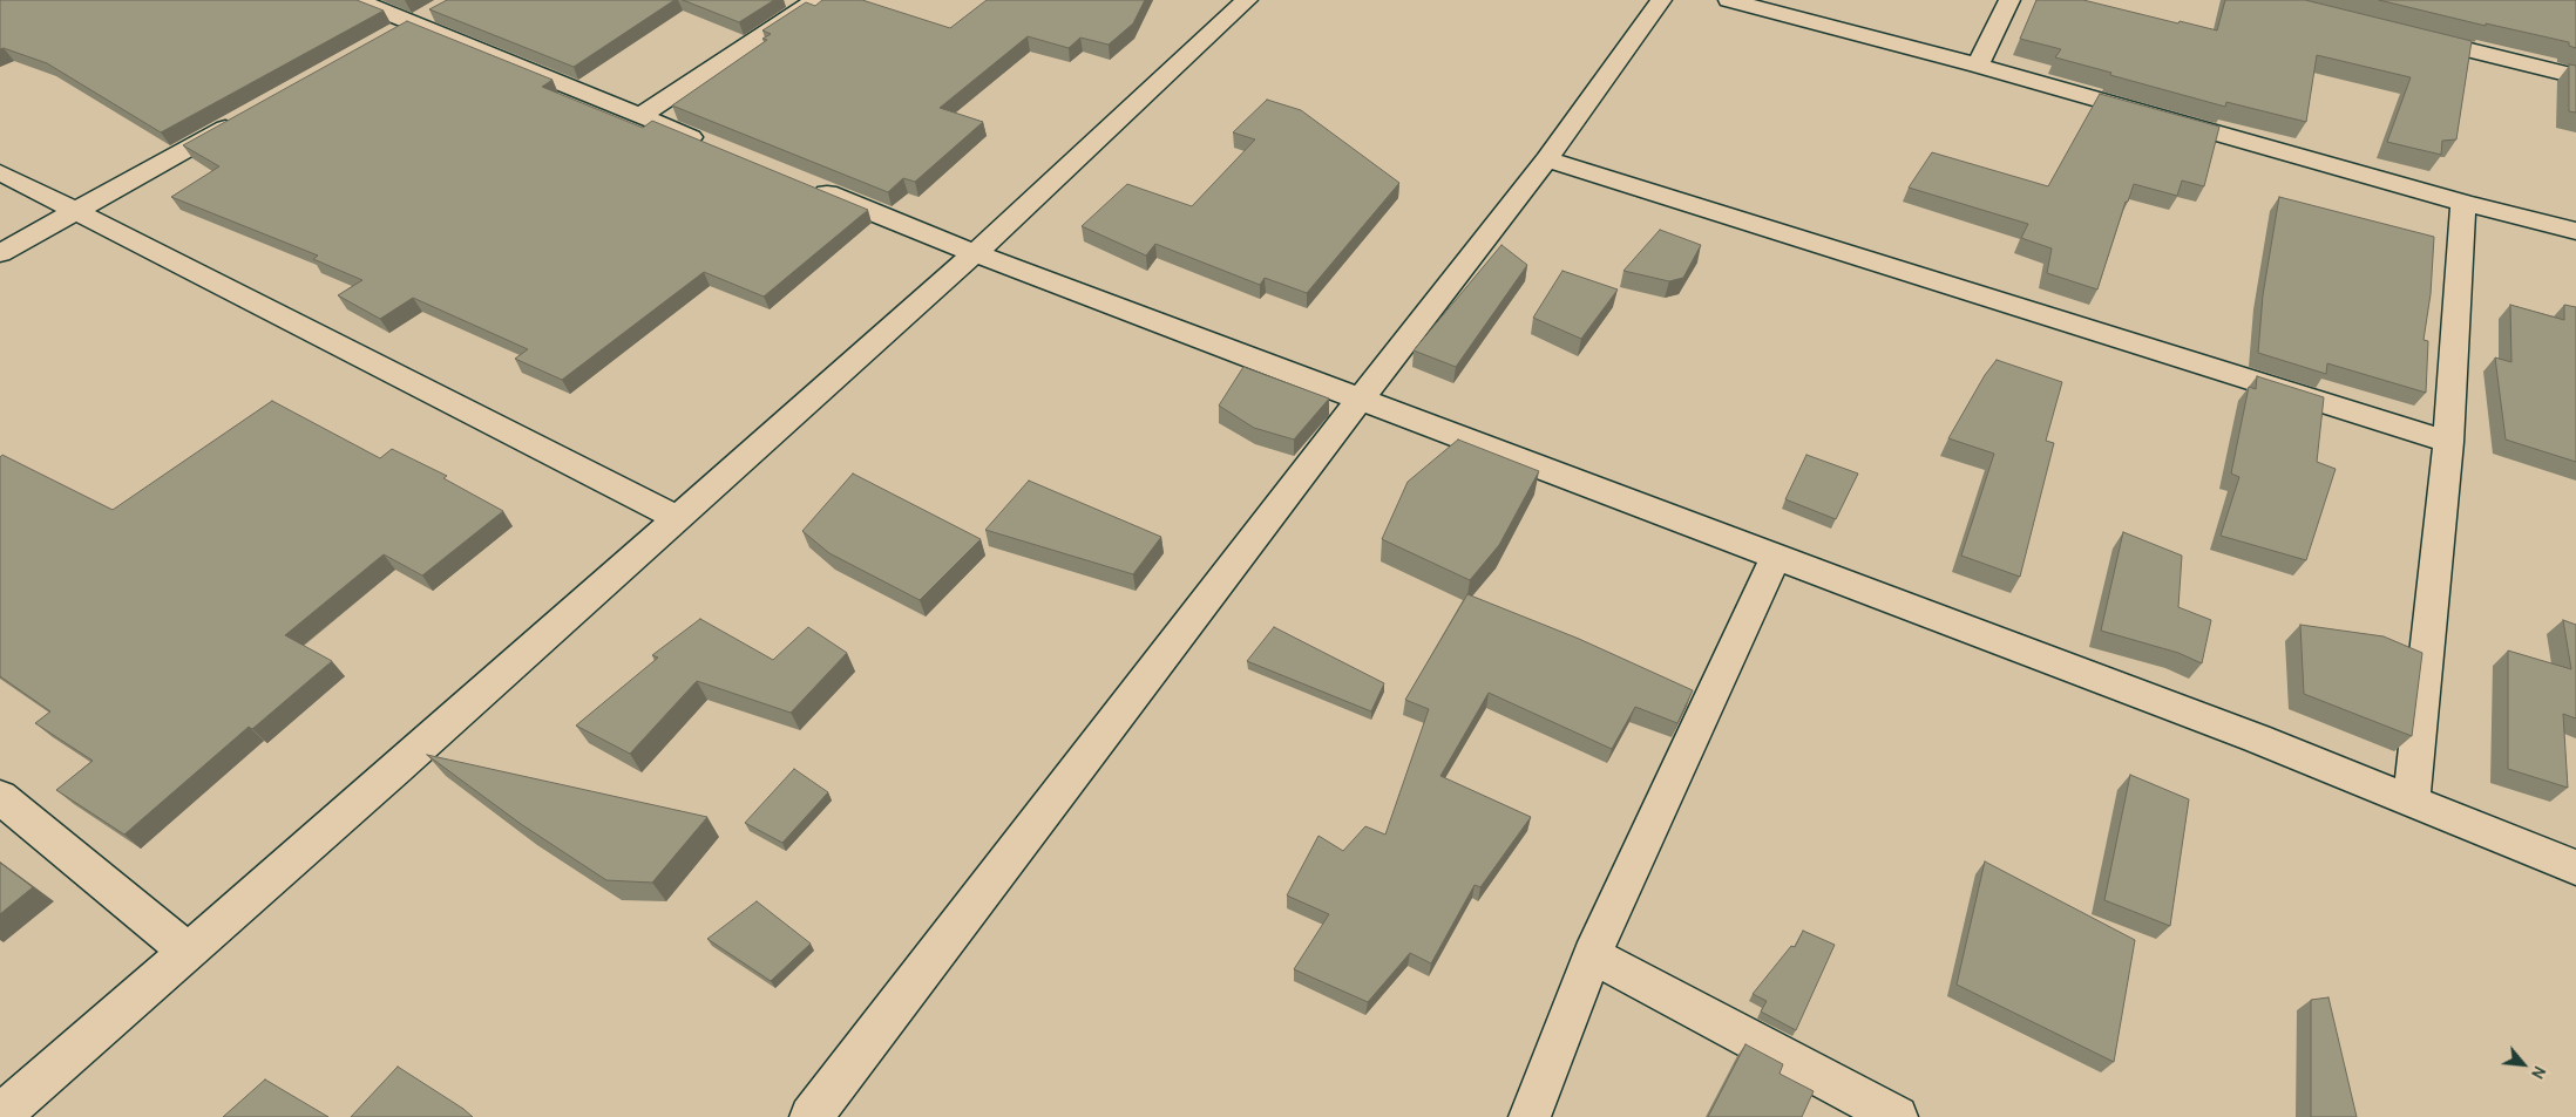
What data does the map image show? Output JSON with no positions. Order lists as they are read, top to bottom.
{
  "north": "bottom right"
}
